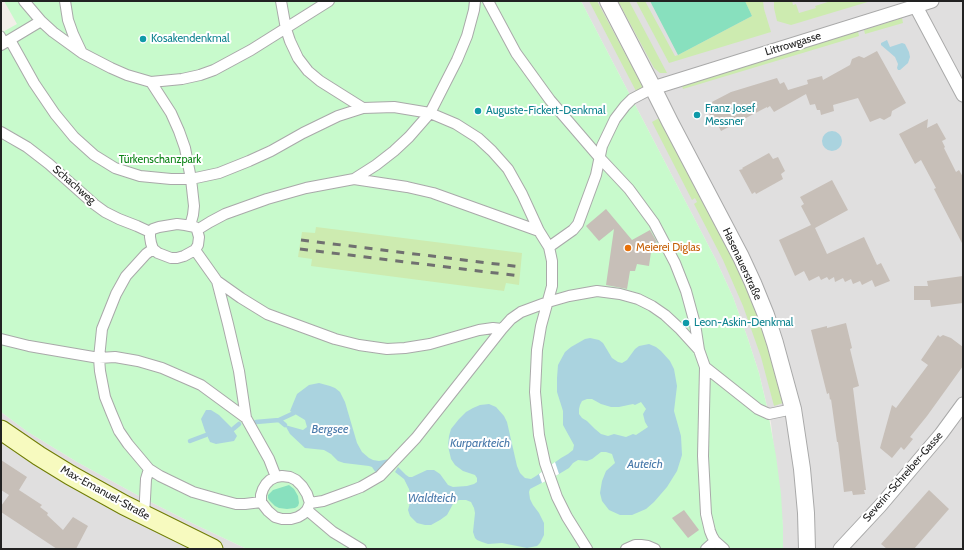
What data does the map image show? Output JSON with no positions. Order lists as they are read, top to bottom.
{
  "streets": {
    "main road": ["Max-Emanuel-Straße"],
    "street": [
      "Littrowgasse",
      "Schachweg",
      "Hasenauerstraße",
      "Severin-Schreiber-Gasse"
    ]
  },
  "crossings": [
    ["Littrowgasse", "Hasenauerstraße"]
  ],
  "water": [
    "Bergsee",
    "Kurparkteich",
    "Auteich",
    "Waldteich"
  ],
  "parks": ["Türkenschanzpark"],
  "places": [
    "Kosakendenkmal",
    "Auguste-Fickert-Denkmal",
    "Franz Josef Messner",
    "Meierei Diglas",
    "Leon-Askin-Denkmal"
  ]
}
